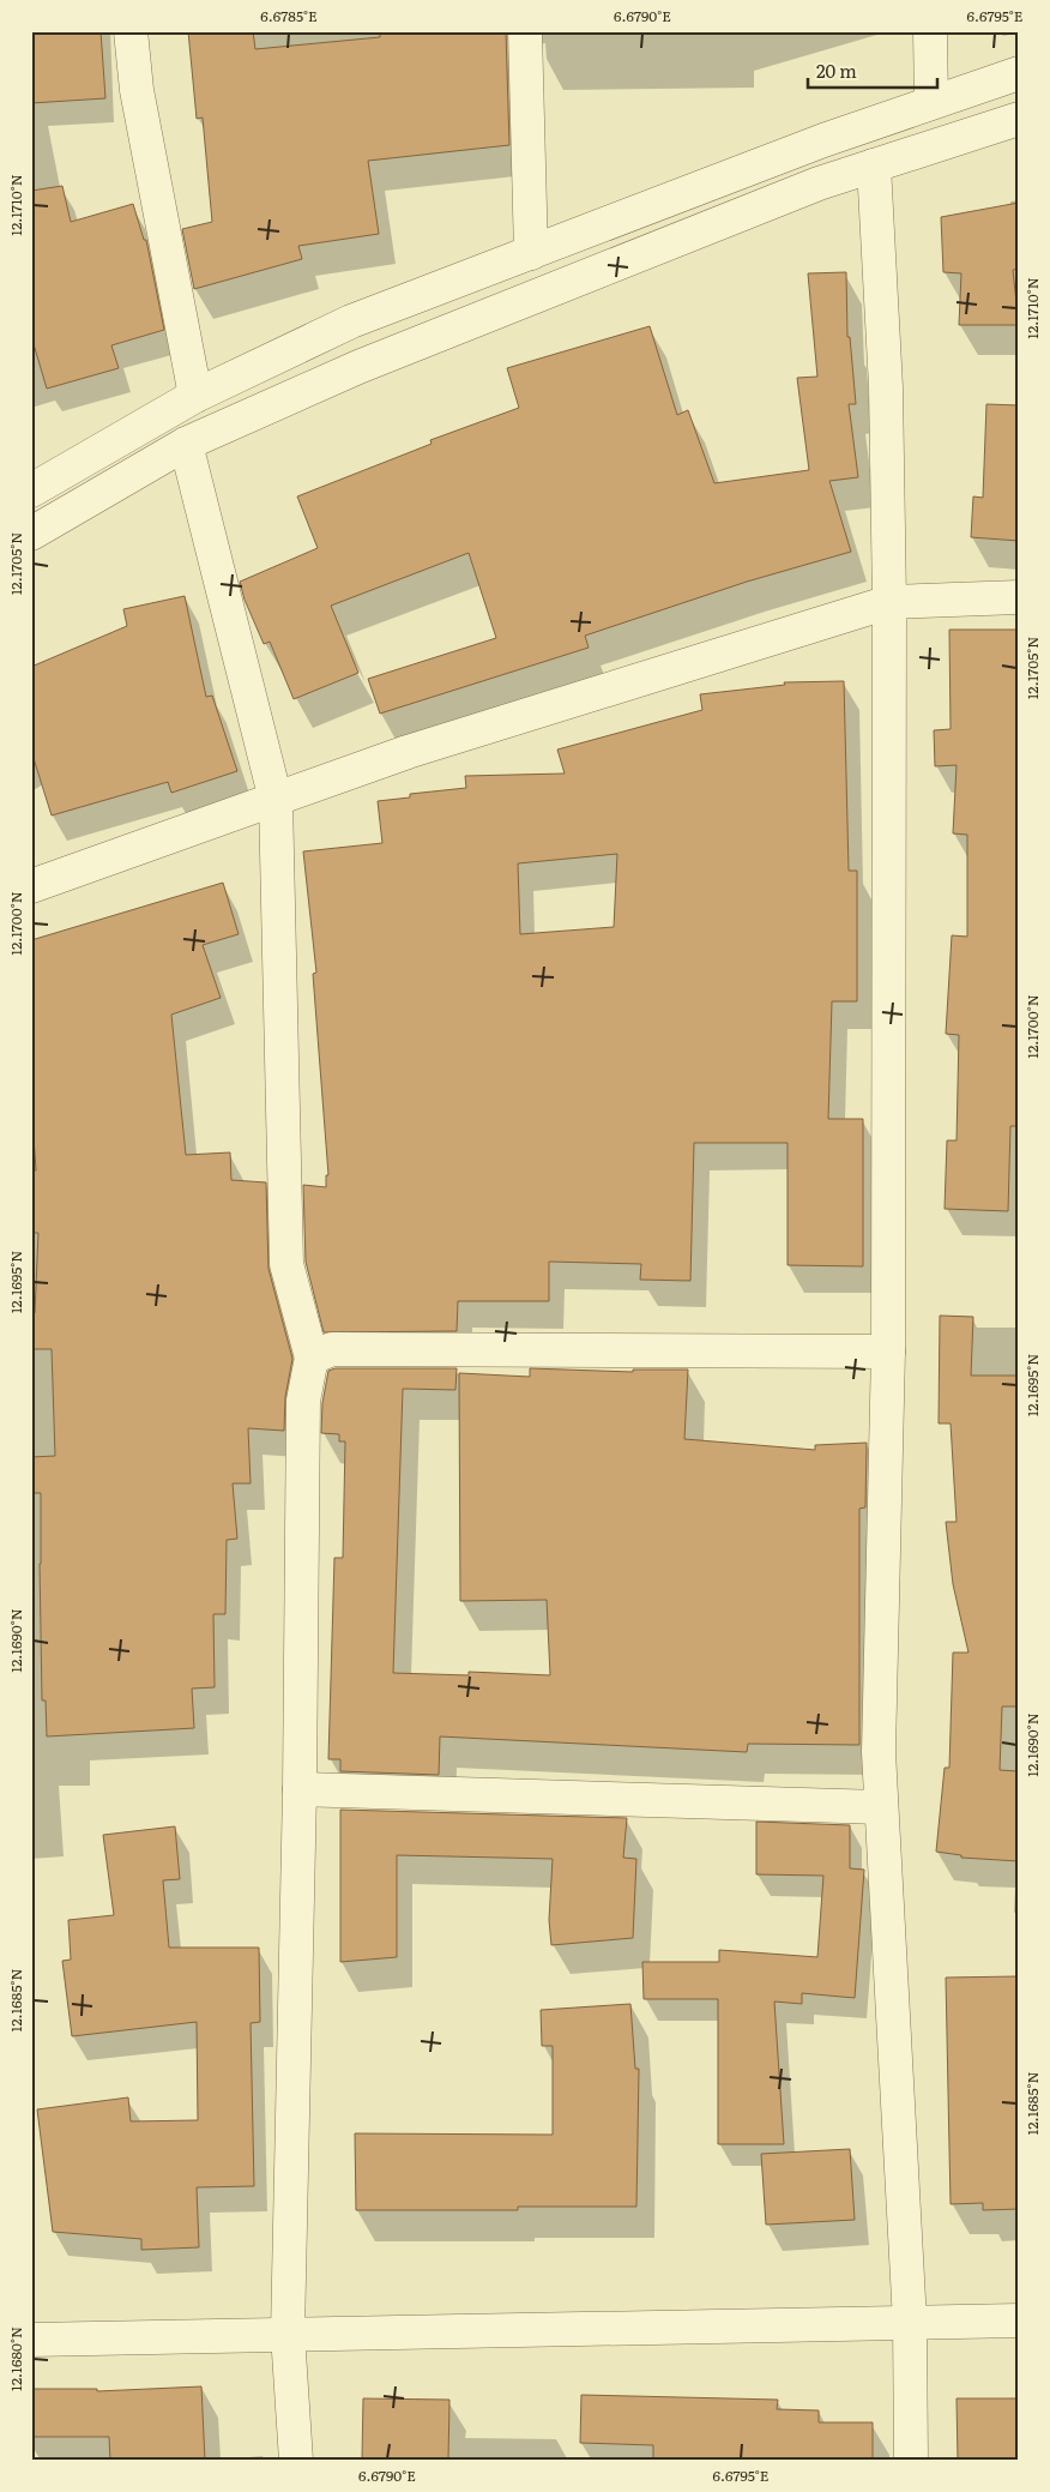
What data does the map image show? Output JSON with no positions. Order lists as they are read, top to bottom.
{
  "scale_bar": "20 m",
  "coordinates": [
    "6.6785°E",
    "6.6790°E",
    "6.6795°E",
    "12.1710°N",
    "12.1705°N",
    "12.1700°N",
    "12.1695°N",
    "12.1690°N",
    "12.1685°N",
    "12.1680°N"
  ]
}
